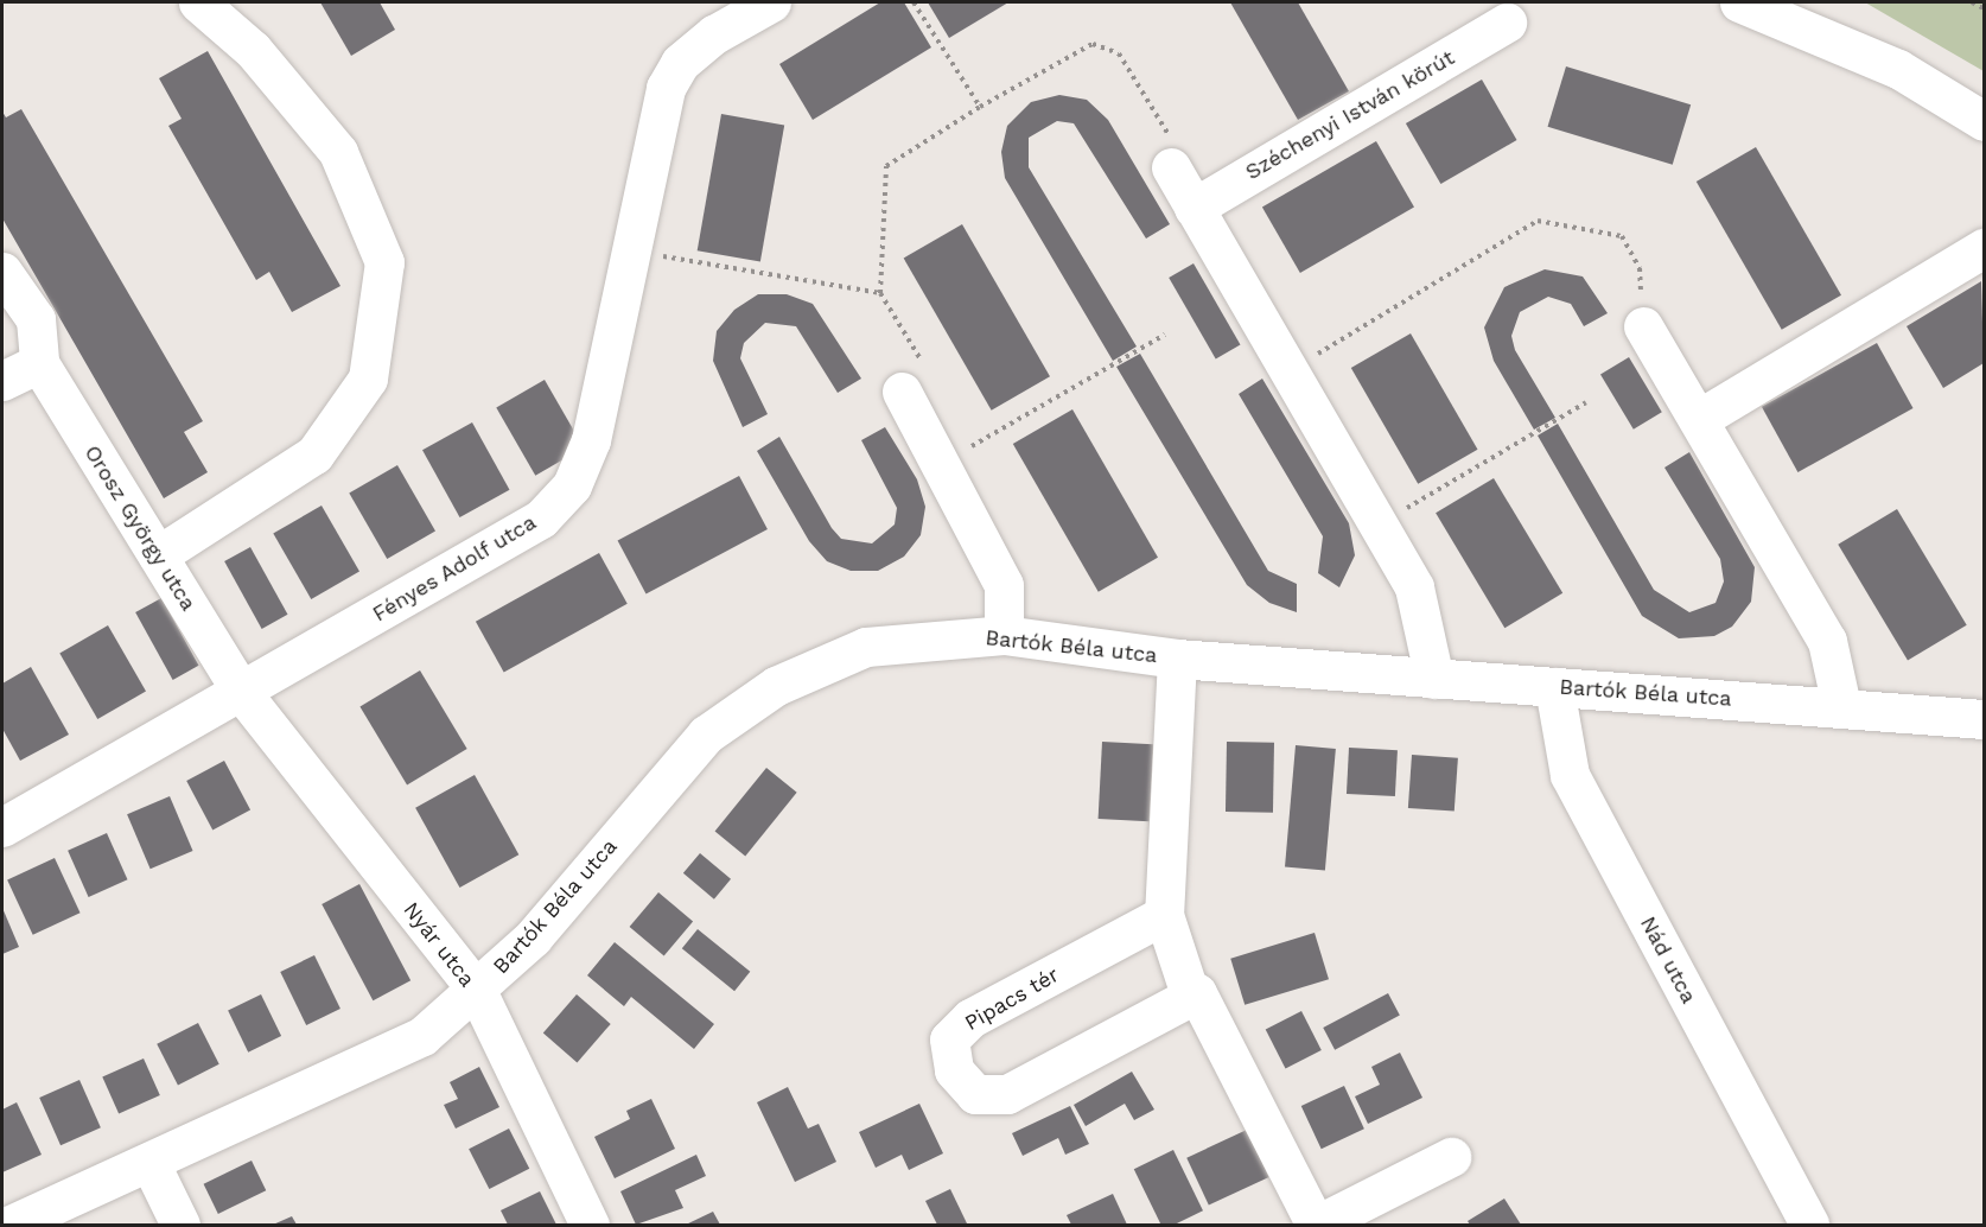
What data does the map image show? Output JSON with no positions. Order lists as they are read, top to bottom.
{
  "streets": {
    "street": [
      "Széchenyi István körút",
      "Orosz György utca",
      "Fényes Adolf utca",
      "Bartók Béla utca",
      "Nyár utca",
      "Nád utca",
      "Pipacs tér"
    ]
  },
  "crossings": [
    ["Orosz György utca", "Fényes Adolf utca"],
    ["Orosz György utca", "Nyár utca"],
    ["Fényes Adolf utca", "Nyár utca"],
    ["Bartók Béla utca", "Nyár utca"],
    ["Bartók Béla utca", "Nád utca"]
  ]
}
